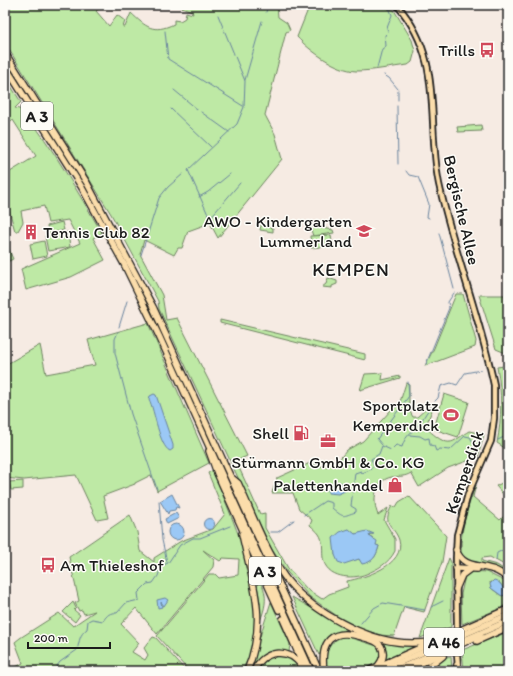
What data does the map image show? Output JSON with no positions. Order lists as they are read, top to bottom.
{
  "streets": {
    "highway": ["A 3", "A 46"],
    "main road": ["Bergische Allee", "Kemperdick"]
  },
  "crossings": [
    ["Bergische Allee", "Kemperdick"]
  ],
  "districts": ["KEMPEN"],
  "places": {
    "bus stop": ["Trills", "Am Thieleshof"],
    "school or university": ["AWO - Kindergarten Lummerland"],
    "building": ["Tennis Club 82"],
    "sports": ["Sportplatz Kemperdick"],
    "fuel station": ["Shell"],
    "office": ["Stürmann GmbH & Co. KG"],
    "shop": ["Palettenhandel"]
  },
  "scale_bar": "200 m"
}
